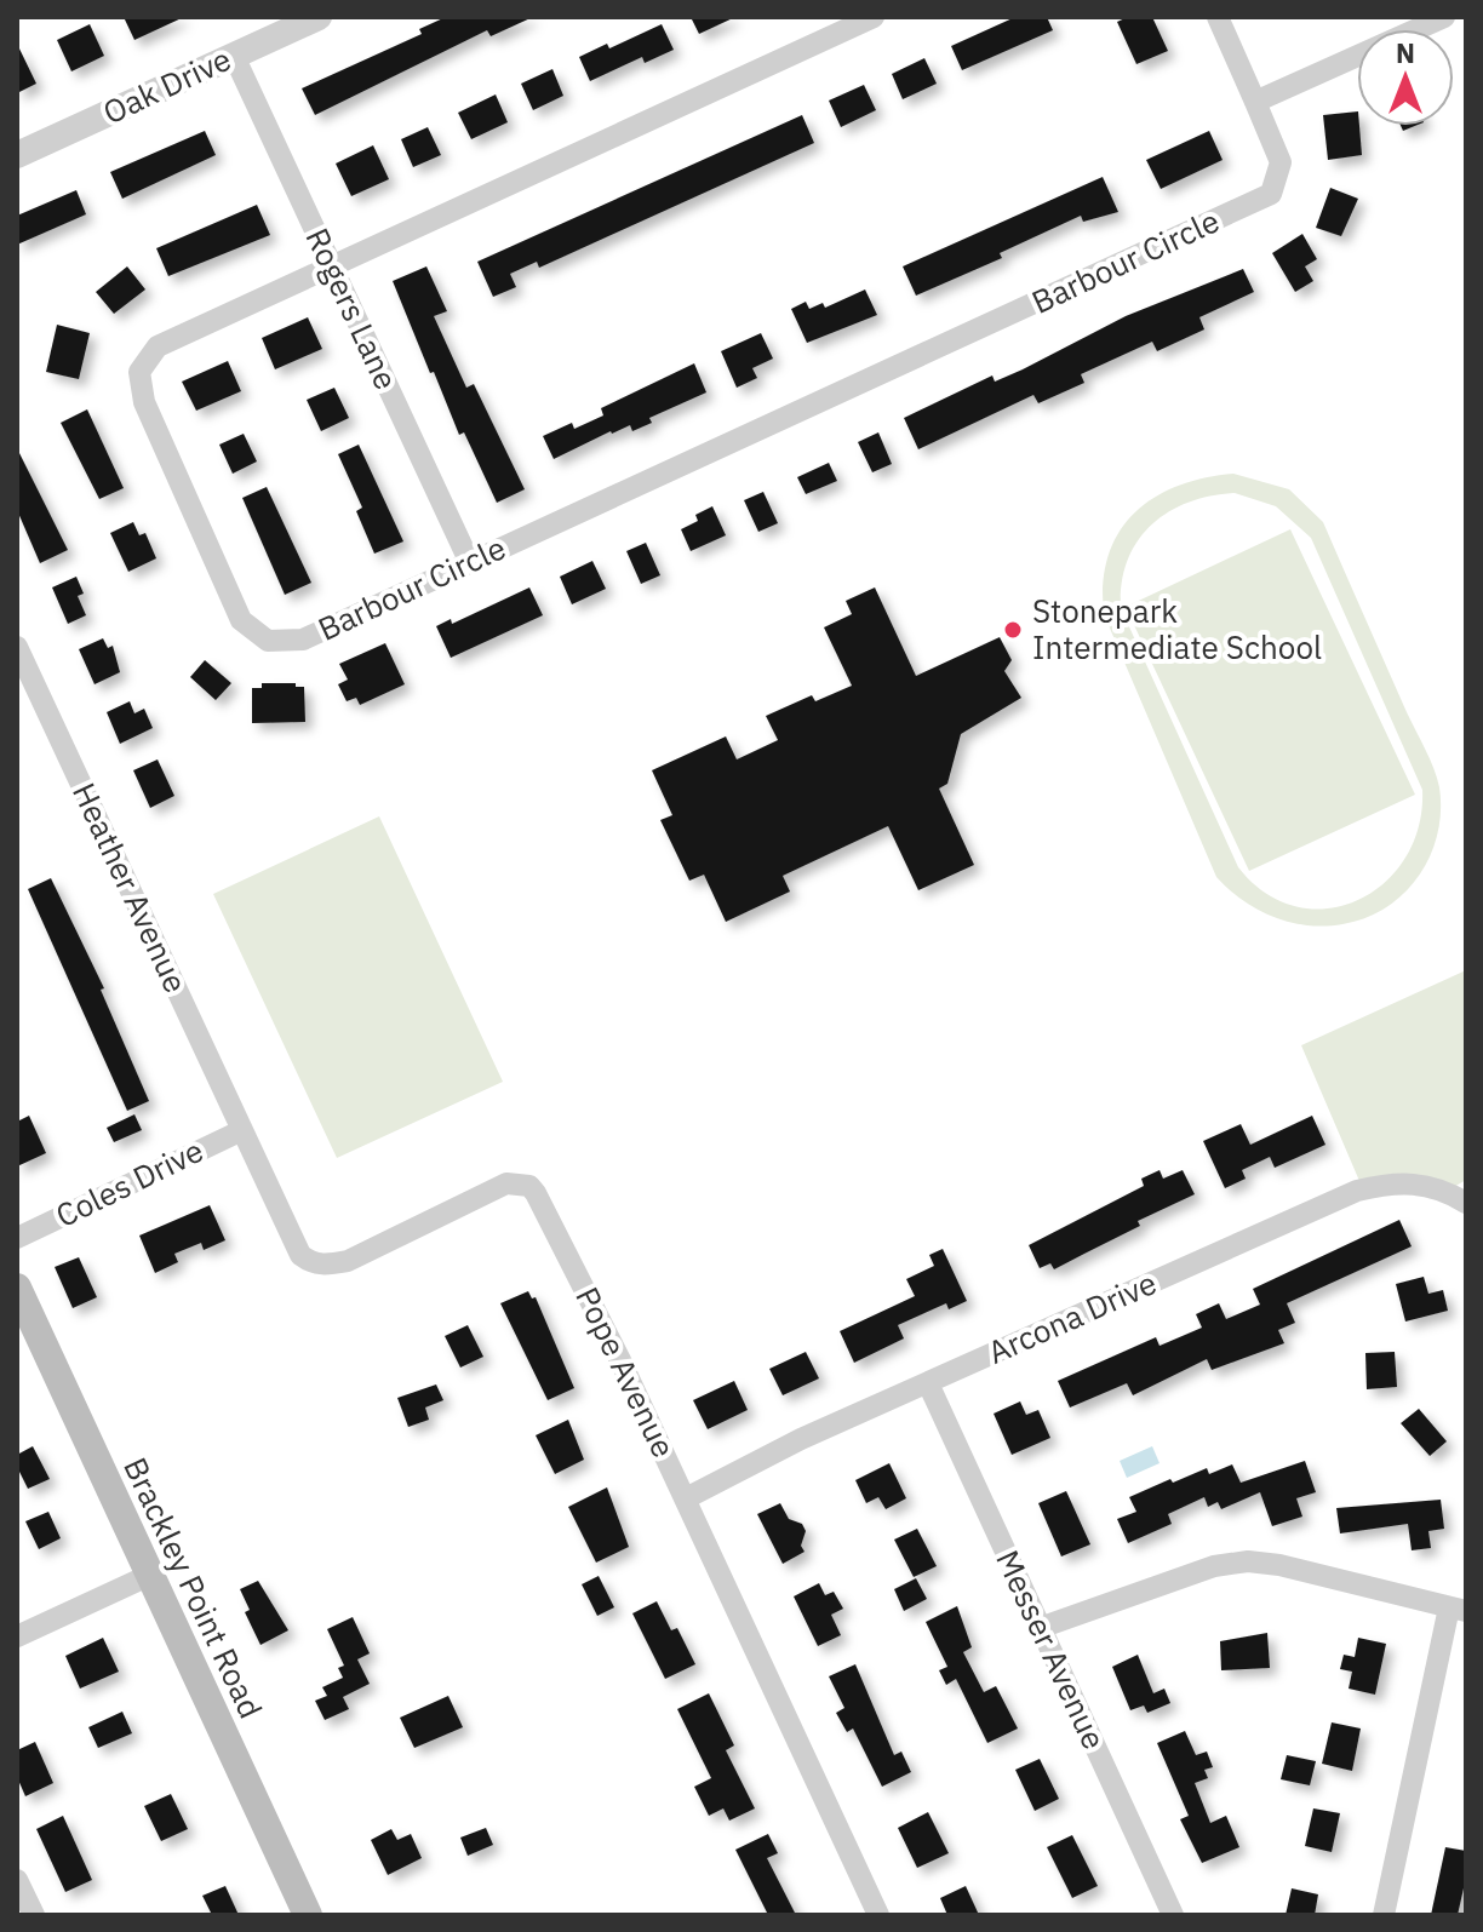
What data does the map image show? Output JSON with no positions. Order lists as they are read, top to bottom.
{
  "streets": {
    "main road": ["Brackley Point Road"],
    "street": [
      "Oak Drive",
      "Barbour Circle",
      "Rogers Lane",
      "Heather Avenue",
      "Coles Drive",
      "Arcona Drive",
      "Pope Avenue",
      "Messer Avenue"
    ]
  },
  "crossings": [
    ["Oak Drive", "Rogers Lane"],
    ["Barbour Circle", "Rogers Lane"],
    ["Heather Avenue", "Coles Drive"],
    ["Heather Avenue", "Pope Avenue"],
    ["Coles Drive", "Pope Avenue"],
    ["Arcona Drive", "Pope Avenue"],
    ["Arcona Drive", "Messer Avenue"]
  ],
  "places": ["Stonepark Intermediate School"],
  "north": "top"
}
